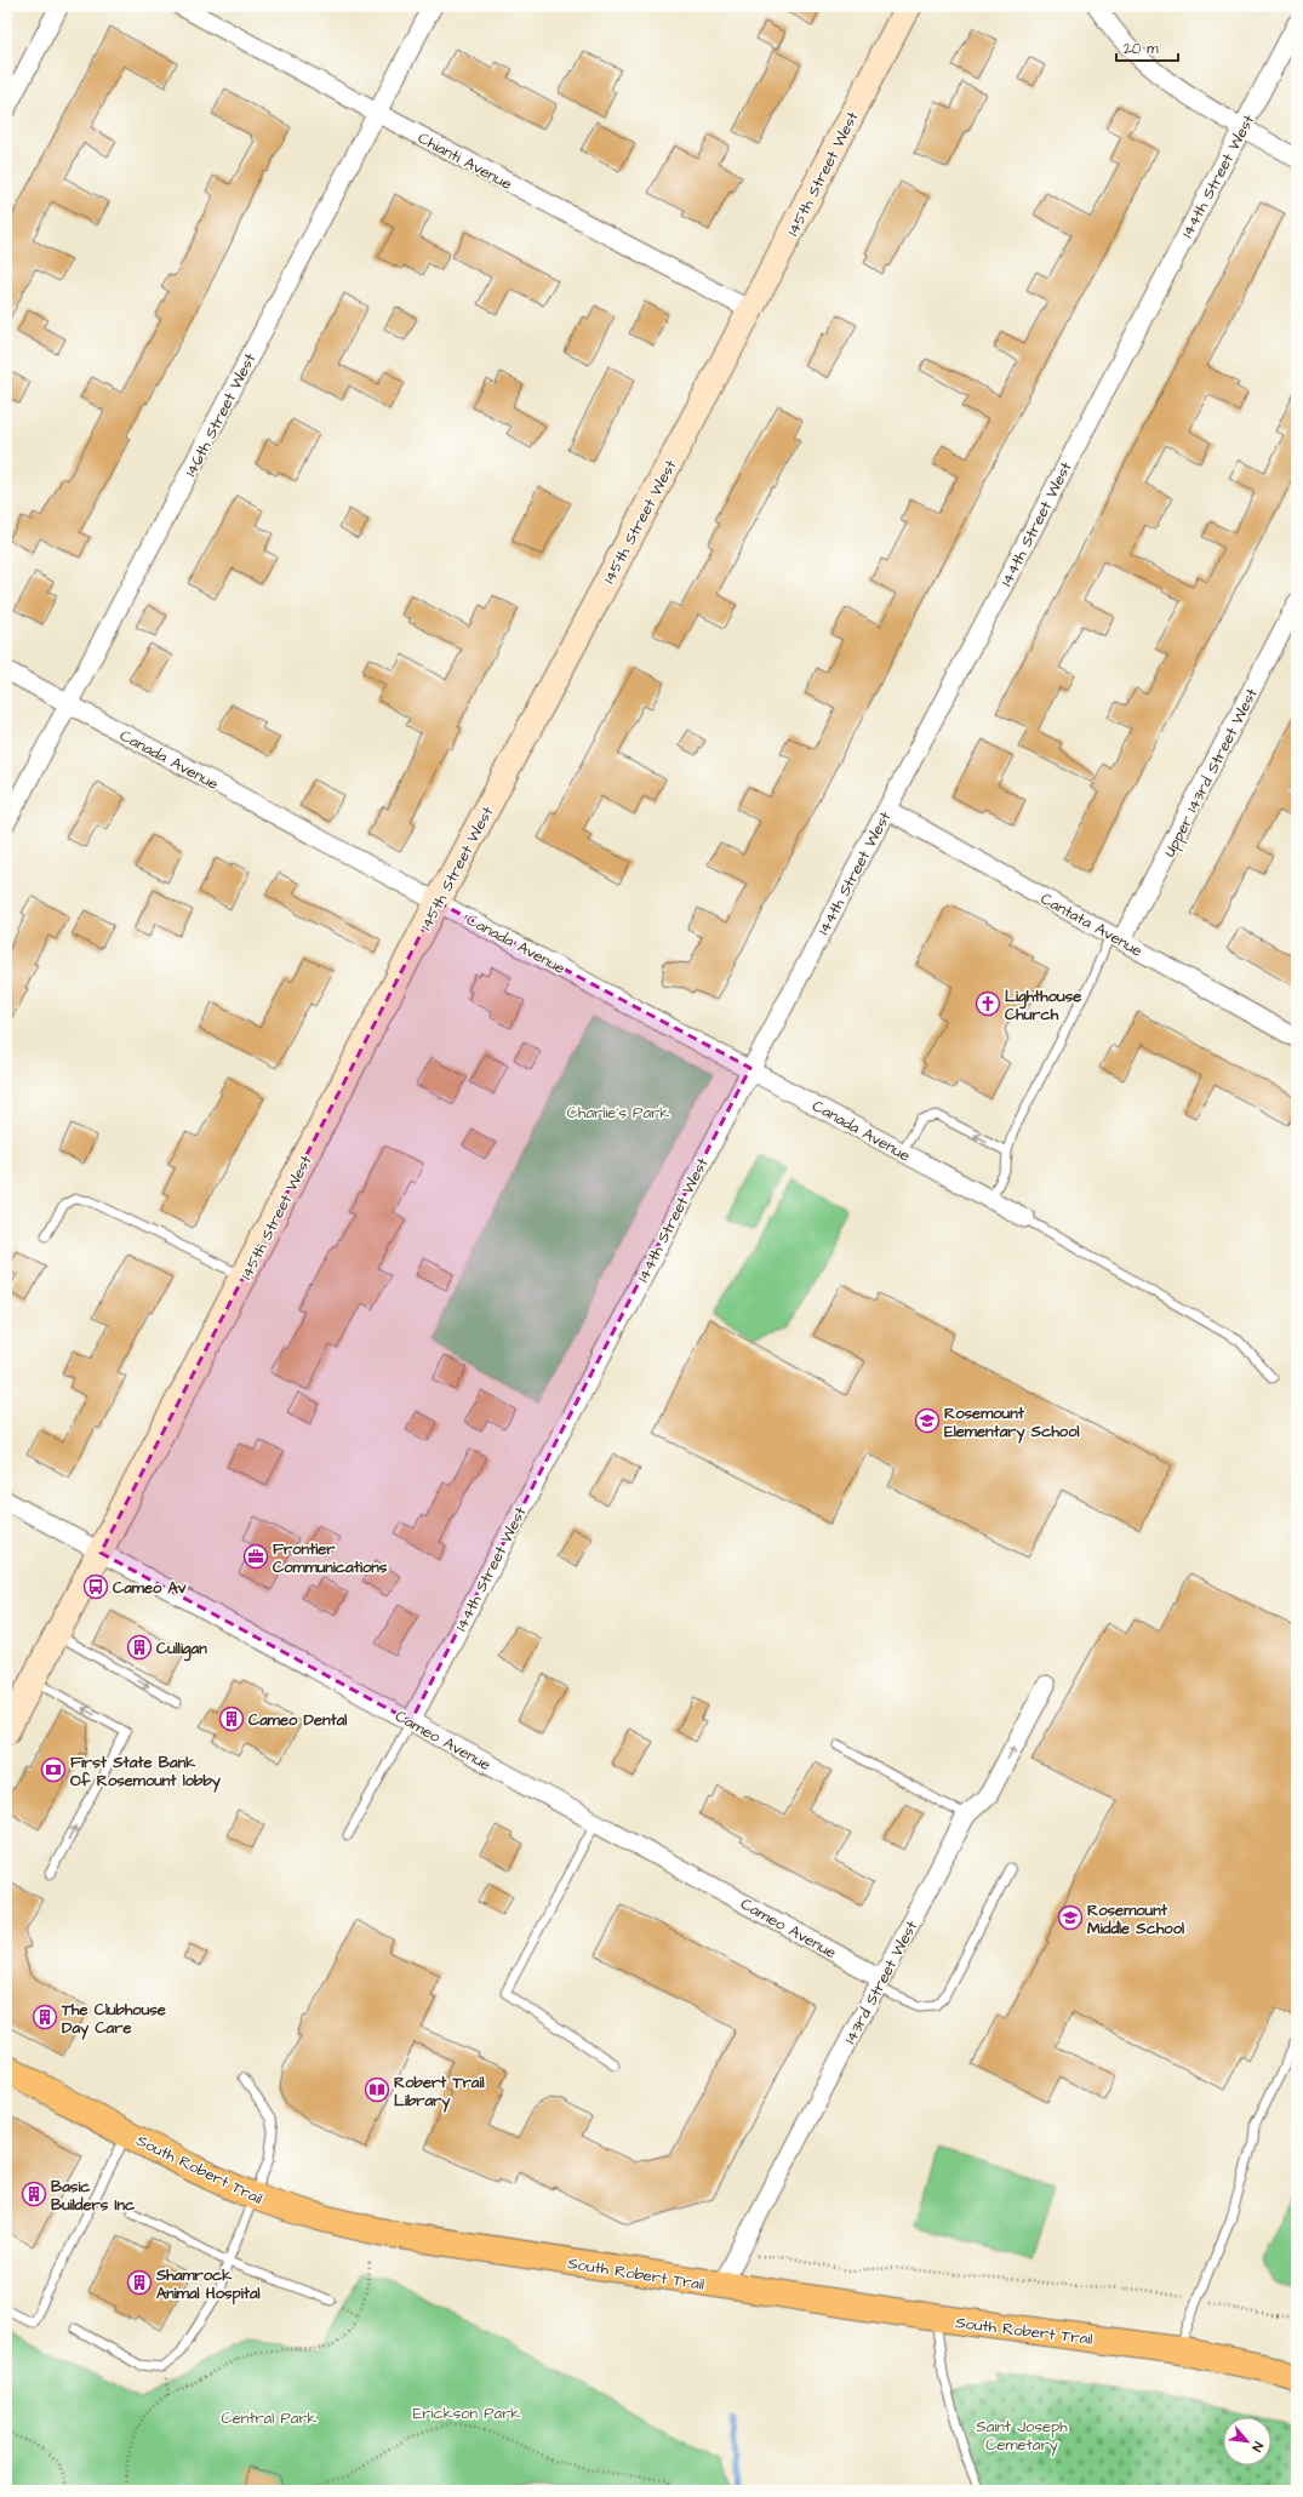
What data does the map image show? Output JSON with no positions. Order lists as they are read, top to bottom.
{
  "streets": {
    "main road": ["South Robert Trail"],
    "street": [
      "Chianti Avenue",
      "145th Street West",
      "144th Street West",
      "146th Street West",
      "Canada Avenue",
      "Upper 143rd Street West",
      "Cantata Avenue",
      "Cameo Avenue",
      "143rd Street West"
    ]
  },
  "crossings": [
    ["Chianti Avenue", "145th Street West"],
    ["Chianti Avenue", "146th Street West"],
    ["145th Street West", "Canada Avenue"],
    ["145th Street West", "Cameo Avenue"],
    ["144th Street West", "Canada Avenue"],
    ["144th Street West", "Cantata Avenue"],
    ["144th Street West", "Cameo Avenue"],
    ["146th Street West", "Canada Avenue"],
    ["Upper 143rd Street West", "Cantata Avenue"],
    ["Cameo Avenue", "143rd Street West"],
    ["143rd Street West", "South Robert Trail"]
  ],
  "parks": [
    "Charlie's Park",
    "Erickson Park",
    "Central Park",
    "Saint Joseph Cemetary"
  ],
  "places": {
    "church": ["Lighthouse Church"],
    "school or university": ["Rosemount Elementary School", "Rosemount Middle School"],
    "office": ["Frontier Communications"],
    "bus stop": ["Cameo Av"],
    "building": [
      "Culligan",
      "Cameo Dental",
      "The Clubhouse Day Care",
      "Basic Builders Inc",
      "Shamrock Animal Hospital"
    ],
    "bank": ["First State Bank Of Rosemount lobby"],
    "library": ["Robert Trail Library"]
  },
  "scale_bar": "20 m",
  "north": "bottom right"
}
